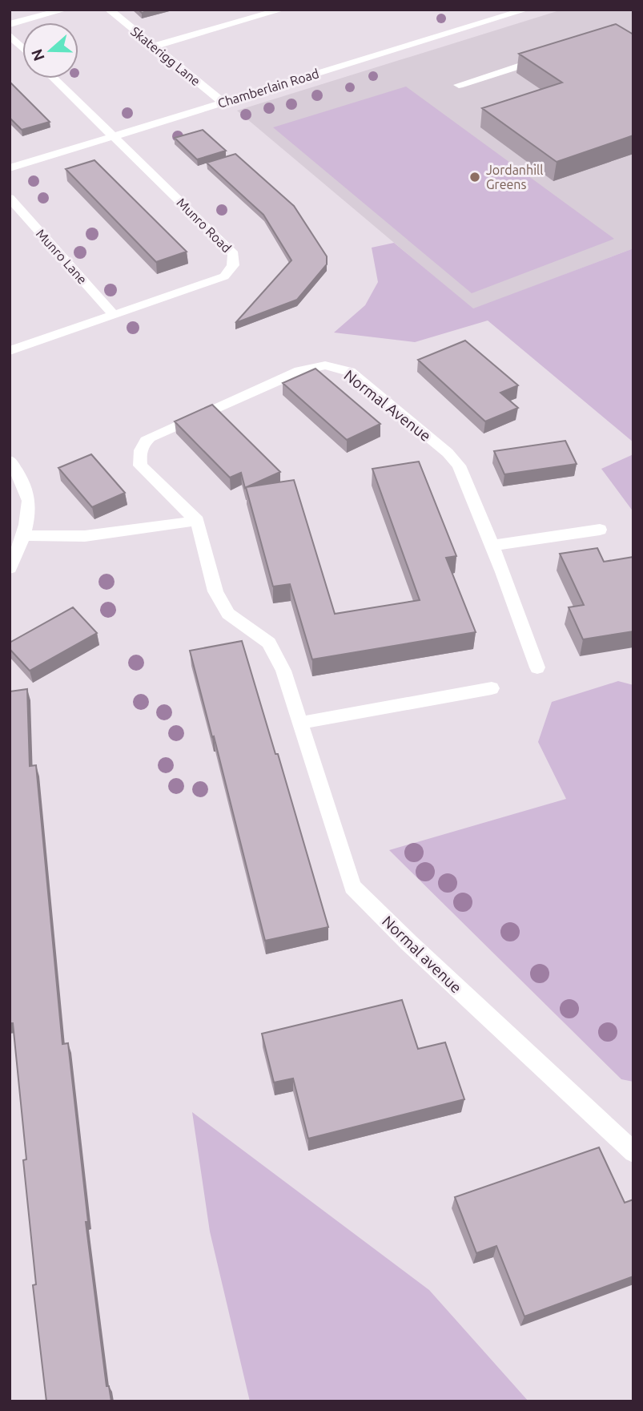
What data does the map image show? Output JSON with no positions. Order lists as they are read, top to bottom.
{
  "streets": {
    "street": [
      "Skaterigg Lane",
      "Chamberlain Road",
      "Munro Road",
      "Munro Lane",
      "Normal Avenue",
      "Normal avenue"
    ]
  },
  "crossings": [
    ["Skaterigg Lane", "Chamberlain Road"],
    ["Chamberlain Road", "Munro Road"],
    ["Munro Road", "Munro Lane"],
    ["Normal Avenue", "Normal avenue"]
  ],
  "places": ["Jordanhill Greens"],
  "north": "left"
}
